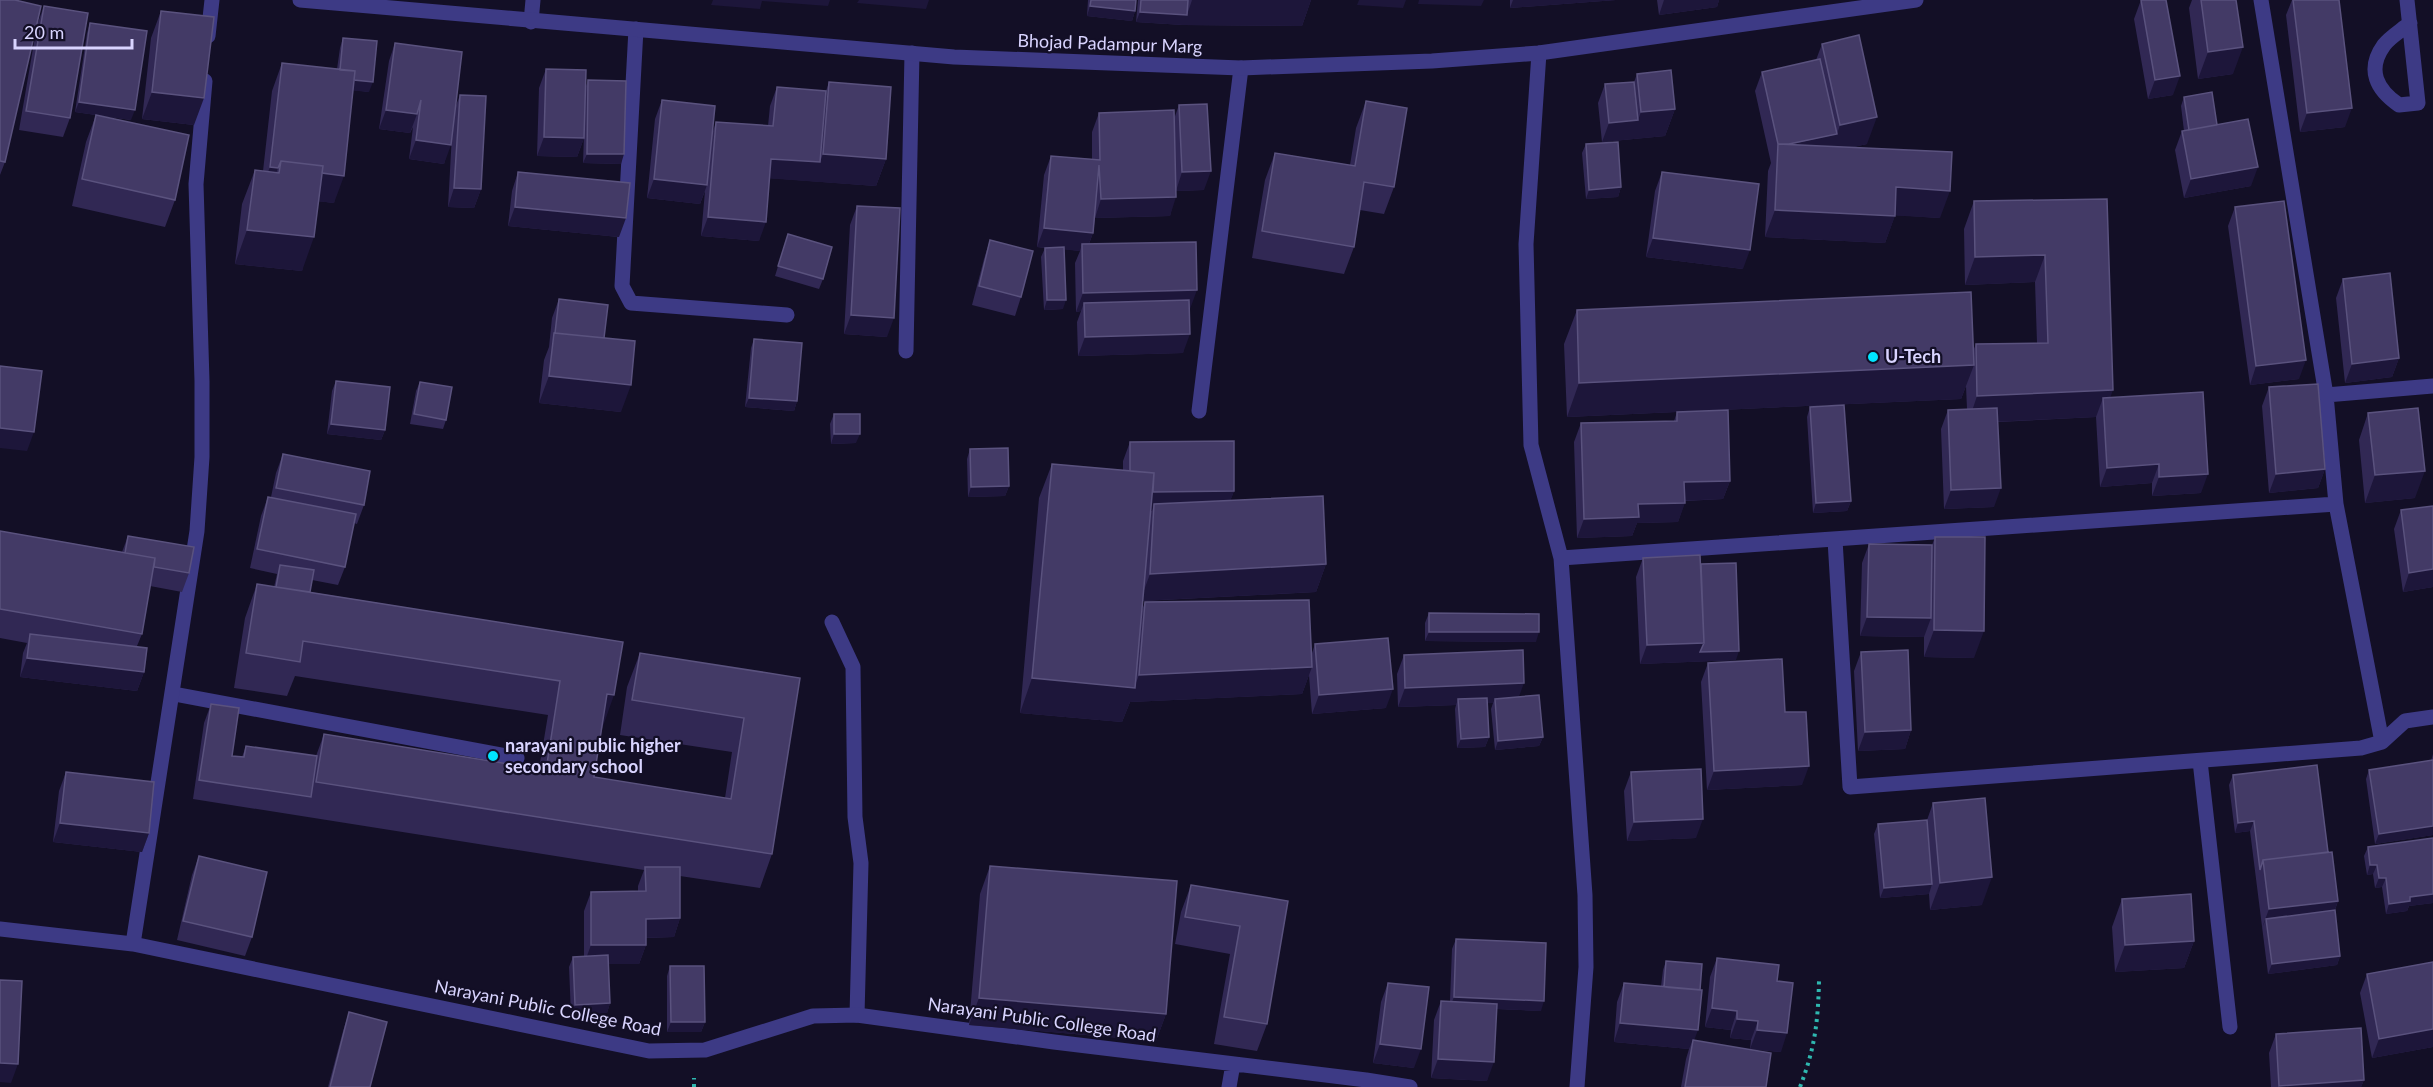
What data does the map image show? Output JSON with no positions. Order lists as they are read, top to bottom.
{
  "streets": {
    "street": ["Bhojad Padampur Marg", "Narayani Public College Road"]
  },
  "places": ["U-Tech", "narayani public higher secondary school"],
  "scale_bar": "20 m"
}
